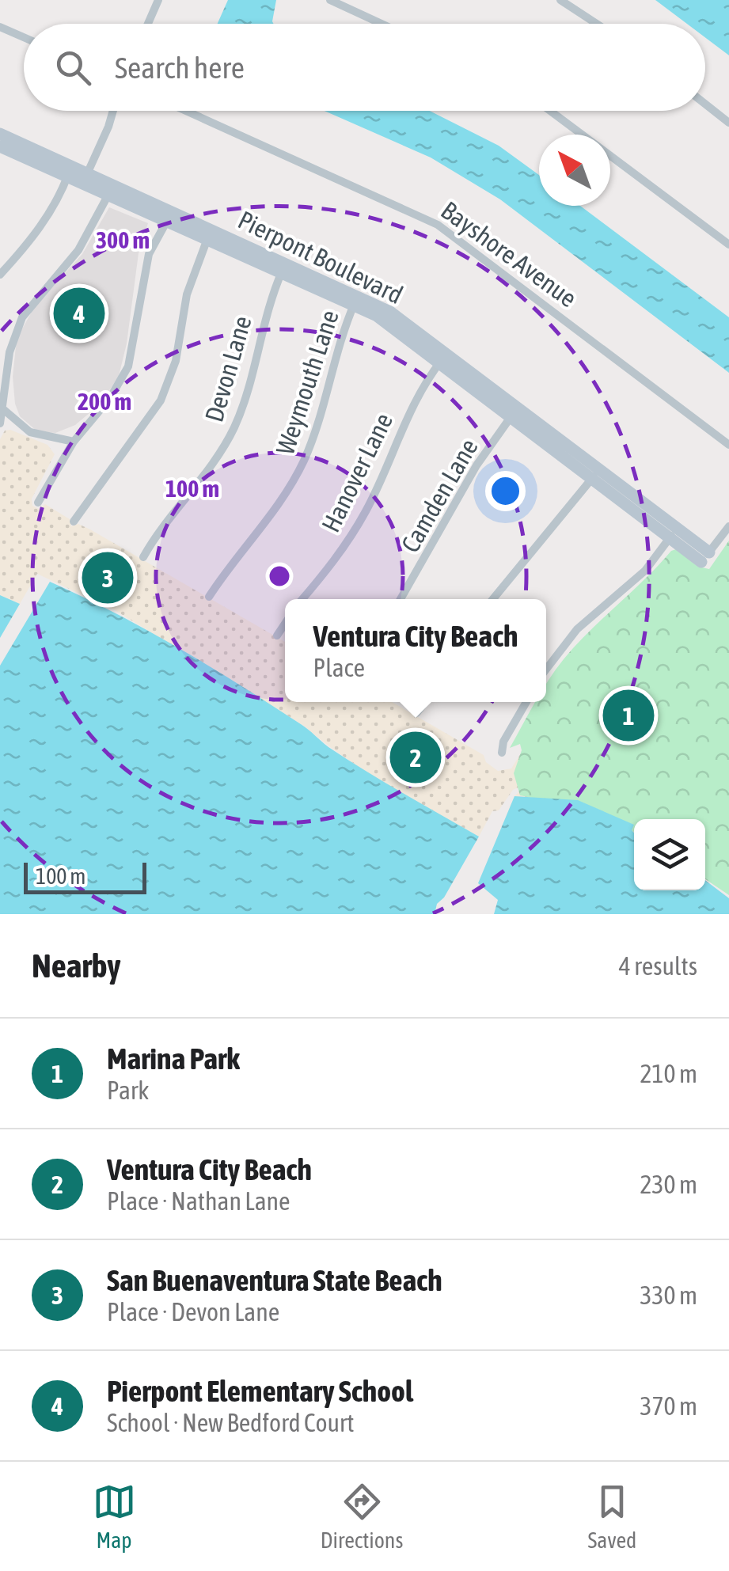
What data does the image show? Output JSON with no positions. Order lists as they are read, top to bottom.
{
  "streets": {
    "street": [
      "Bayshore Avenue",
      "Pierpont Boulevard",
      "Devon Lane",
      "Weymouth Lane",
      "Hanover Lane",
      "Camden Lane"
    ]
  },
  "crossings": [
    ["Pierpont Boulevard", "Devon Lane"],
    ["Pierpont Boulevard", "Weymouth Lane"],
    ["Pierpont Boulevard", "Hanover Lane"],
    ["Pierpont Boulevard", "Camden Lane"]
  ],
  "scale_bar": "100 m",
  "north": "top left",
  "page": {
    "search": "Search here",
    "pins": [
      "4",
      "3",
      "1",
      "2"
    ],
    "popup": ["Ventura City Beach", "Place"],
    "scale": "100 m",
    "heading": ["Nearby", "4 results"],
    "list": [
      {
        "mark": "1",
        "name": "Marina Park",
        "note": "Park",
        "value": "210 m"
      },
      {
        "mark": "2",
        "name": "Ventura City Beach",
        "note": "Place · Nathan Lane",
        "value": "230 m"
      },
      {
        "mark": "3",
        "name": "San Buenaventura State Beach",
        "note": "Place · Devon Lane",
        "value": "330 m"
      },
      {
        "mark": "4",
        "name": "Pierpont Elementary School",
        "note": "School · New Bedford Court",
        "value": "370 m"
      }
    ],
    "nav": ["Map", "Directions", "Saved"]
  },
  "rings": ["300 m", "200 m", "100 m"]
}
